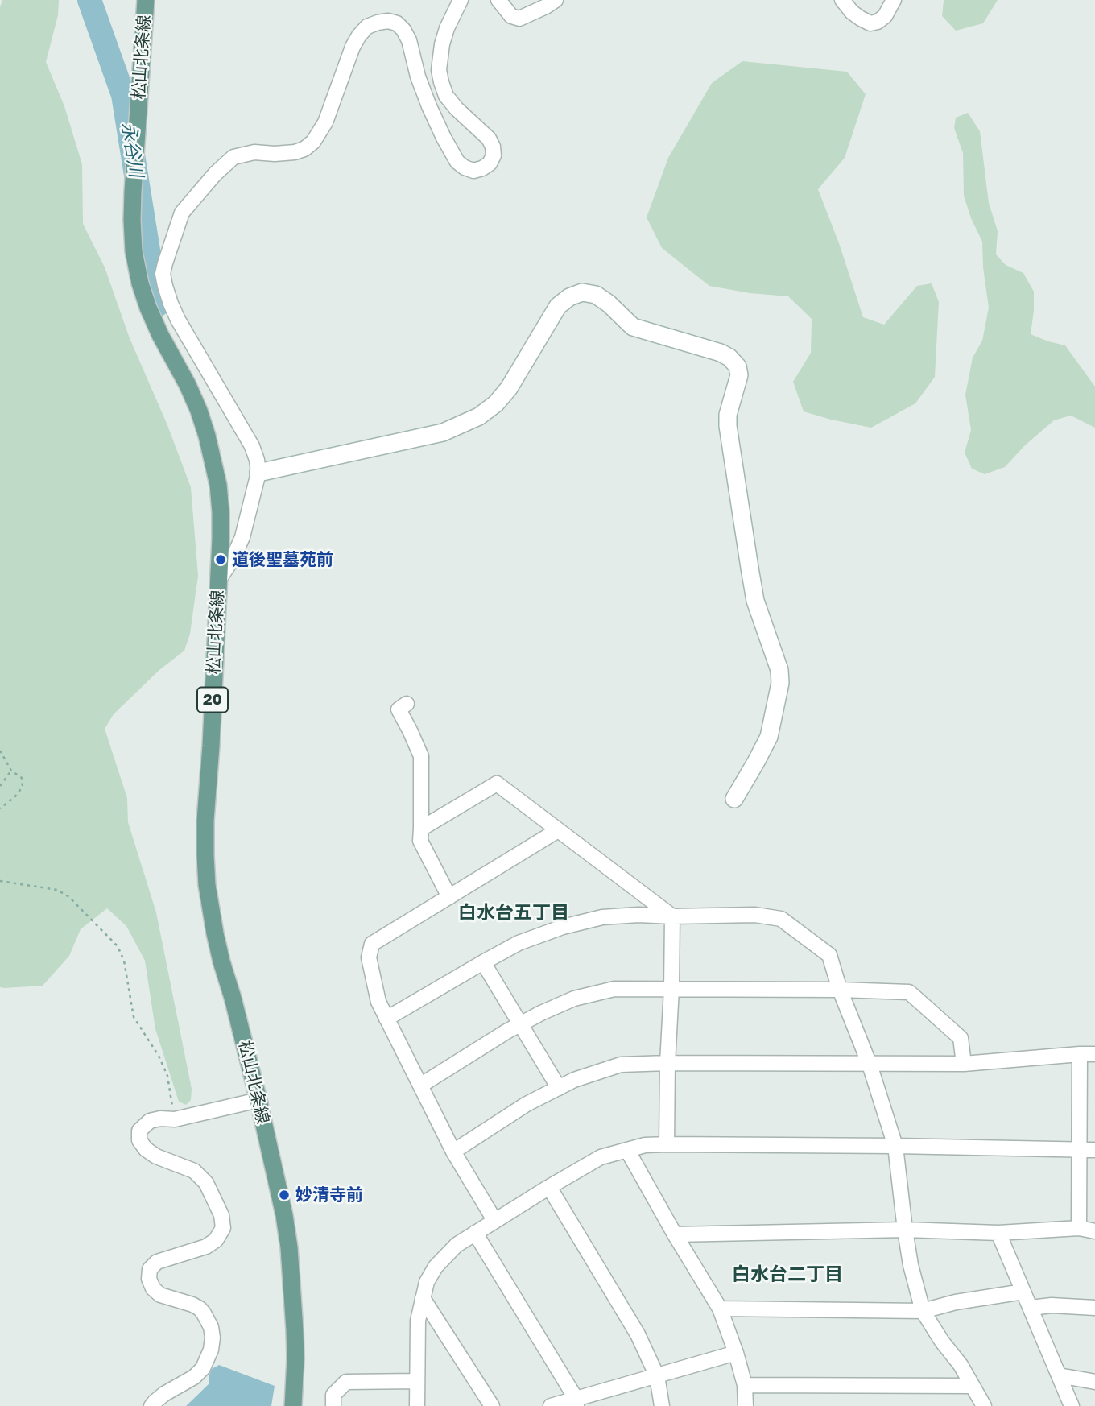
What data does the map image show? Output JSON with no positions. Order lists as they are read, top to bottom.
{
  "streets": {
    "main road": ["松山北条線", "20"]
  },
  "districts": ["白水台五丁目", "白水台二丁目"],
  "water": ["永谷川"],
  "places": ["道後聖墓苑前", "妙清寺前"]
}
